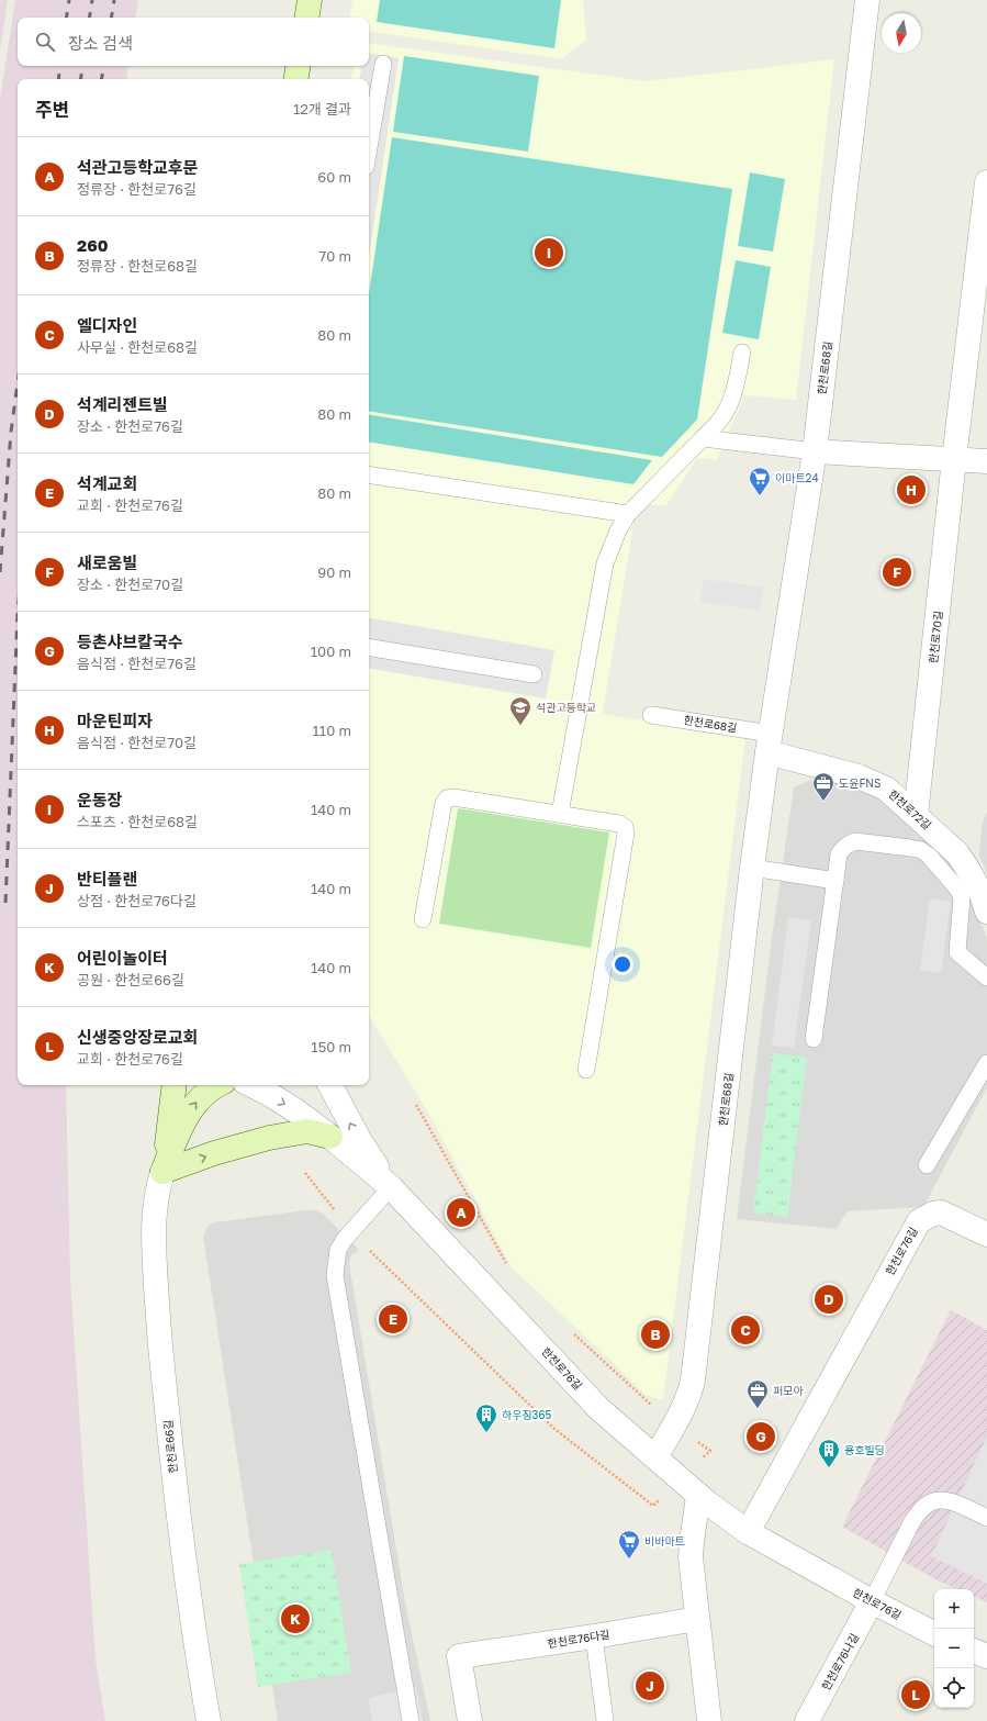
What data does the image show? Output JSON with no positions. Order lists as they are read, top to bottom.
{
  "streets": {
    "street": [
      "한천로68길",
      "한천로70길",
      "한천로72길",
      "한천로76길",
      "한천로66길",
      "한천로76다길",
      "한천로76나길"
    ]
  },
  "crossings": [
    ["한천로68길", "한천로72길"],
    ["한천로68길", "한천로76길"],
    ["한천로70길", "한천로72길"],
    ["한천로76길", "한천로76나길"]
  ],
  "places": {
    "supermarket": ["이마트24", "비바마트"],
    "school or university": ["석관고등학교"],
    "office": ["도윤FNS", "퍼모아"],
    "building": ["하우징365", "용호빌딩"]
  },
  "north": "bottom",
  "page": {
    "search": "장소 검색",
    "heading": ["주변", "12개 결과"],
    "list": [
      {
        "mark": "A",
        "name": "석관고등학교후문",
        "note": "정류장 · 한천로76길",
        "value": "60 m"
      },
      {
        "mark": "B",
        "name": "260",
        "note": "정류장 · 한천로68길",
        "value": "70 m"
      },
      {
        "mark": "C",
        "name": "엘디자인",
        "note": "사무실 · 한천로68길",
        "value": "80 m"
      },
      {
        "mark": "D",
        "name": "석계리젠트빌",
        "note": "장소 · 한천로76길",
        "value": "80 m"
      },
      {
        "mark": "E",
        "name": "석계교회",
        "note": "교회 · 한천로76길",
        "value": "80 m"
      },
      {
        "mark": "F",
        "name": "새로움빌",
        "note": "장소 · 한천로70길",
        "value": "90 m"
      },
      {
        "mark": "G",
        "name": "등촌샤브칼국수",
        "note": "음식점 · 한천로76길",
        "value": "100 m"
      },
      {
        "mark": "H",
        "name": "마운틴피자",
        "note": "음식점 · 한천로70길",
        "value": "110 m"
      },
      {
        "mark": "I",
        "name": "운동장",
        "note": "스포츠 · 한천로68길",
        "value": "140 m"
      },
      {
        "mark": "J",
        "name": "반티플랜",
        "note": "상점 · 한천로76다길",
        "value": "140 m"
      },
      {
        "mark": "K",
        "name": "어린이놀이터",
        "note": "공원 · 한천로66길",
        "value": "140 m"
      },
      {
        "mark": "L",
        "name": "신생중앙장로교회",
        "note": "교회 · 한천로76길",
        "value": "150 m"
      }
    ],
    "pins": [
      "I",
      "H",
      "F",
      "A",
      "D",
      "E",
      "C",
      "B",
      "G",
      "K",
      "J",
      "L"
    ],
    "map_buttons": ["+", "−"]
  }
}
